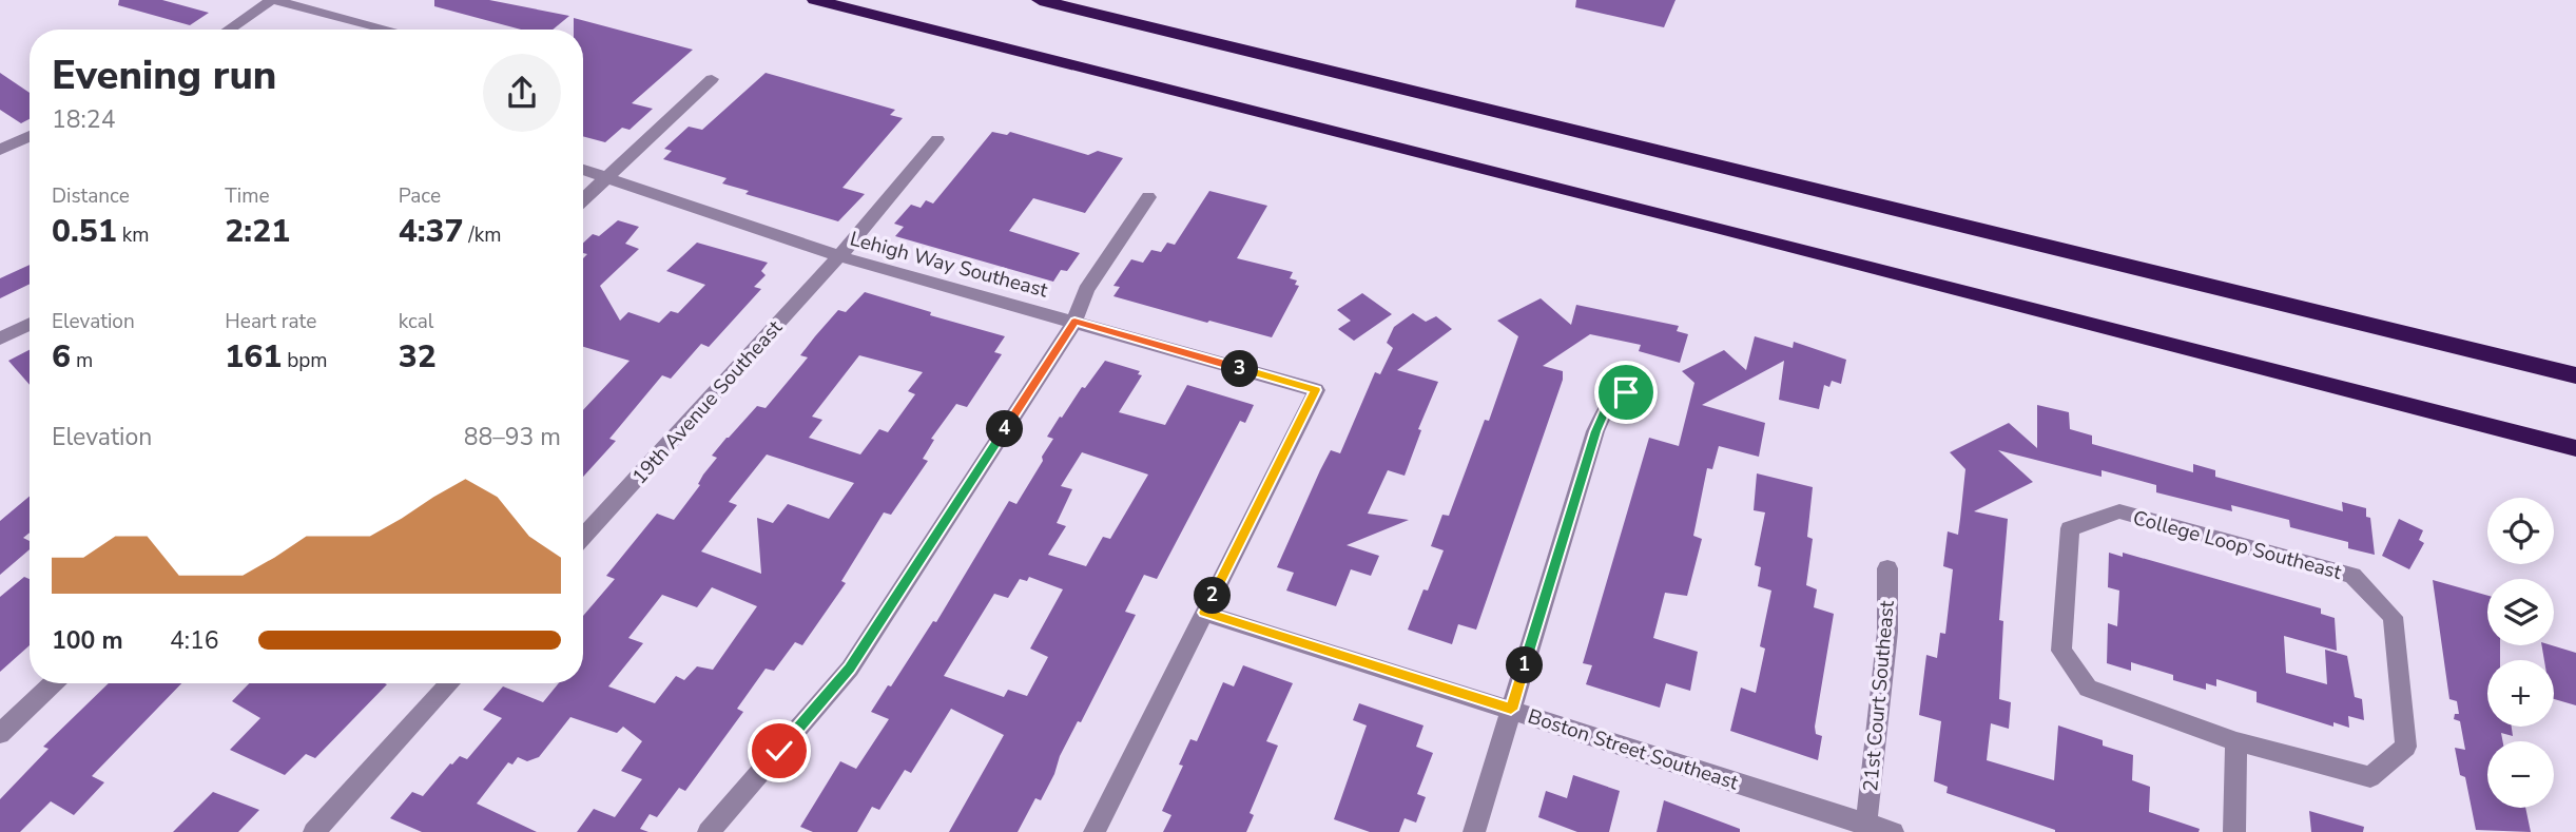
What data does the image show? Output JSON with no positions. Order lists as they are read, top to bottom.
{
  "streets": {
    "street": [
      "Lehigh Way Southeast",
      "19th Avenue Southeast",
      "College Loop Southeast",
      "21st Court Southeast",
      "Boston Street Southeast"
    ]
  },
  "crossings": [
    ["Lehigh Way Southeast", "19th Avenue Southeast"],
    ["Lehigh Way Southeast", "Boston Street Southeast"],
    ["21st Court Southeast", "Boston Street Southeast"]
  ],
  "page": {
    "heading": ["Evening run", "18:24"],
    "stats": [
      ["Distance", "0.51 km"],
      ["Time", "2:21"],
      ["Pace", "4:37 /km"],
      ["Elevation", "6 m"],
      ["Heart rate", "161 bpm"],
      ["kcal", "32"]
    ],
    "pins": [
      "3",
      "4",
      "2",
      "1"
    ],
    "chart": ["Elevation", "88–93 m"],
    "map_buttons": ["+", "−"],
    "list": [
      {
        "name": "100 m",
        "note": "4:16"
      }
    ]
  }
}
